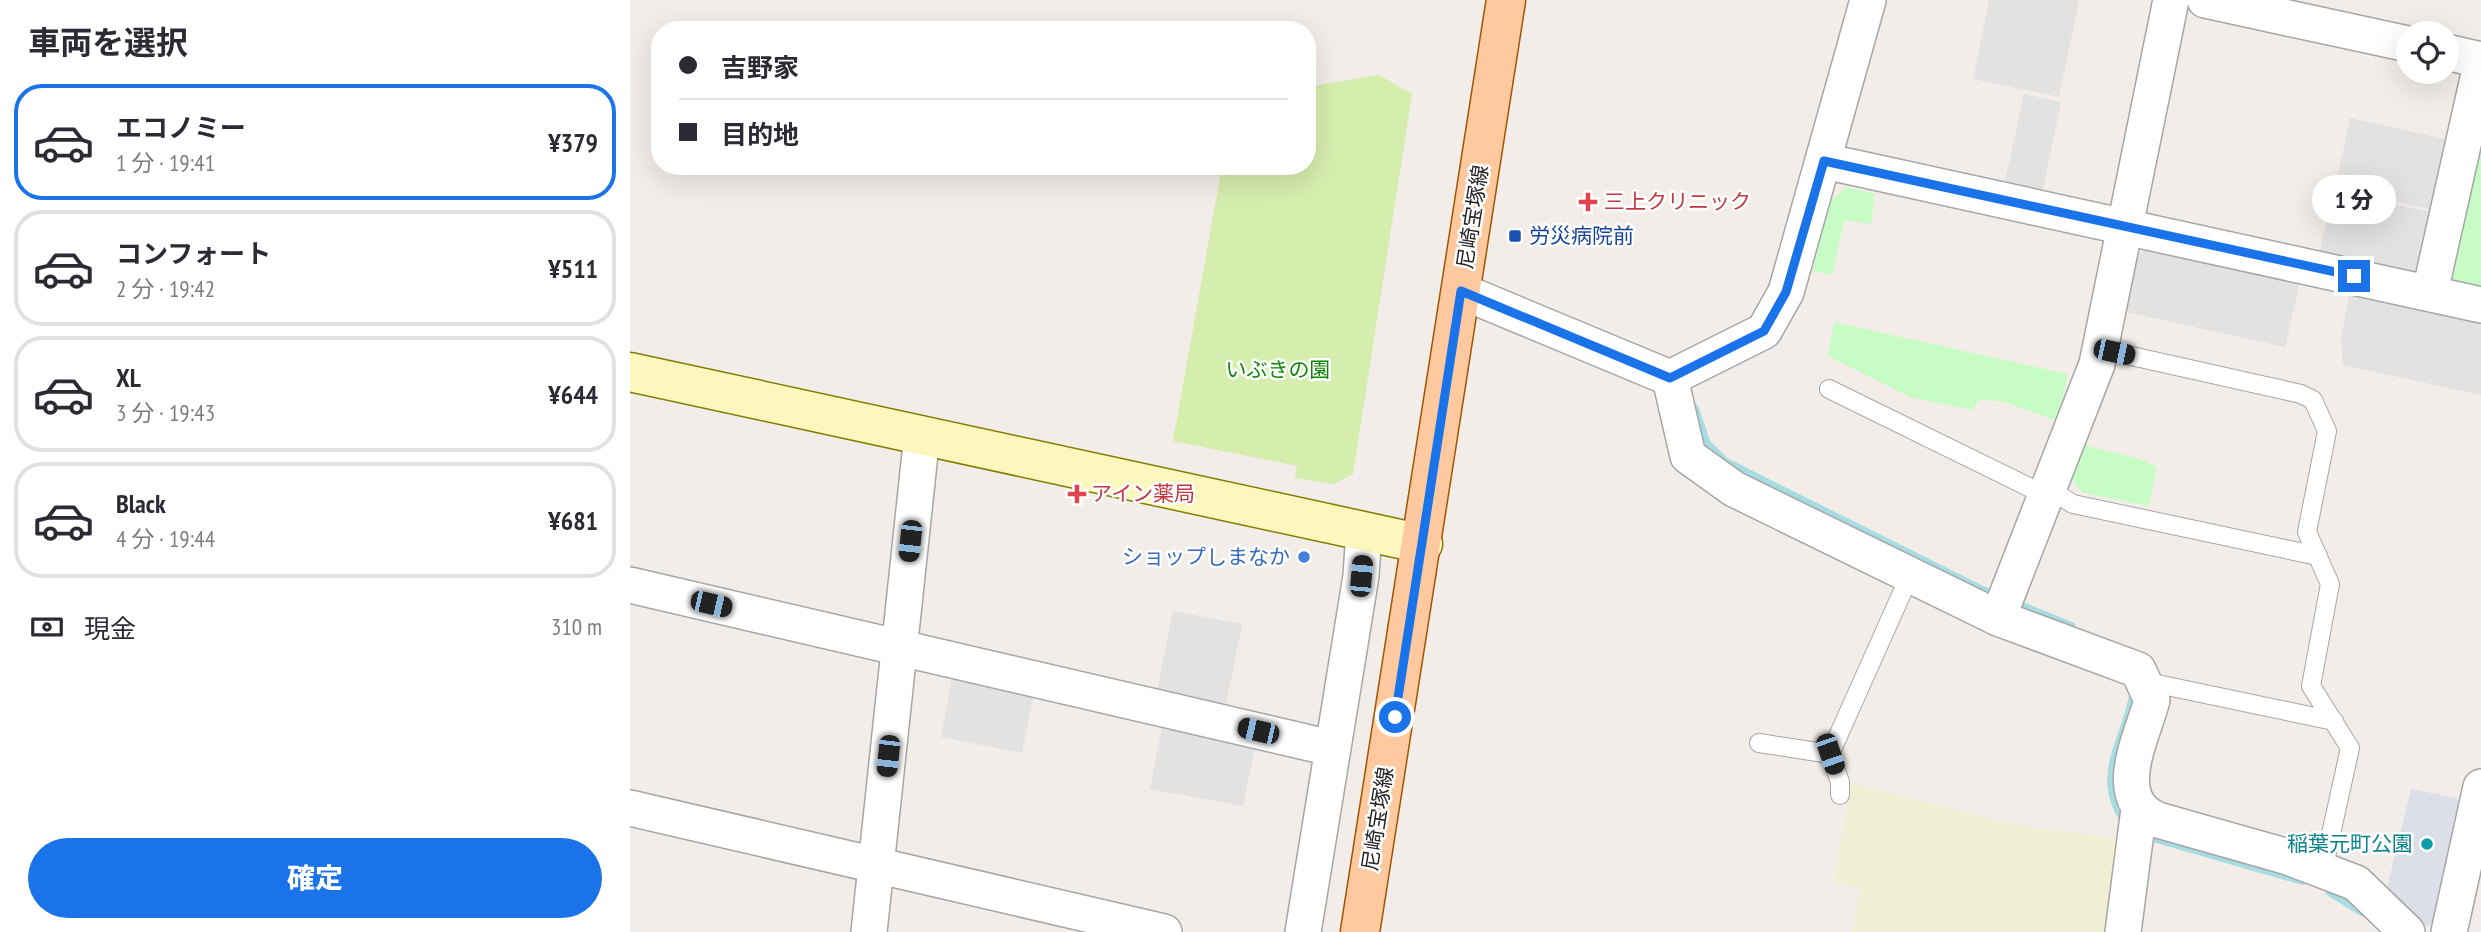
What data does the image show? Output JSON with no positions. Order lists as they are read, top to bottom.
{
  "streets": {
    "main road": ["尼崎宝塚線"]
  },
  "parks": ["いぶきの園"],
  "places": {
    "health": ["三上クリニック", "アイン薬局"],
    "transit": ["労災病院前"],
    "other": ["ショップしまなか", "稲葉元町公園"]
  },
  "page": {
    "heading": "車両を選択",
    "banner": ["吉野家", "目的地"],
    "list": [
      {
        "name": "エコノミー",
        "note": "1 分 · 19:41",
        "value": "¥379"
      },
      {
        "name": "コンフォート",
        "note": "2 分 · 19:42",
        "value": "¥511"
      },
      {
        "name": "XL",
        "note": "3 分 · 19:43",
        "value": "¥644"
      },
      {
        "name": "Black",
        "note": "4 分 · 19:44",
        "value": "¥681"
      }
    ],
    "bubble": "1 分",
    "pay": ["現金", "310 m"],
    "buttons": "確定"
  }
}
